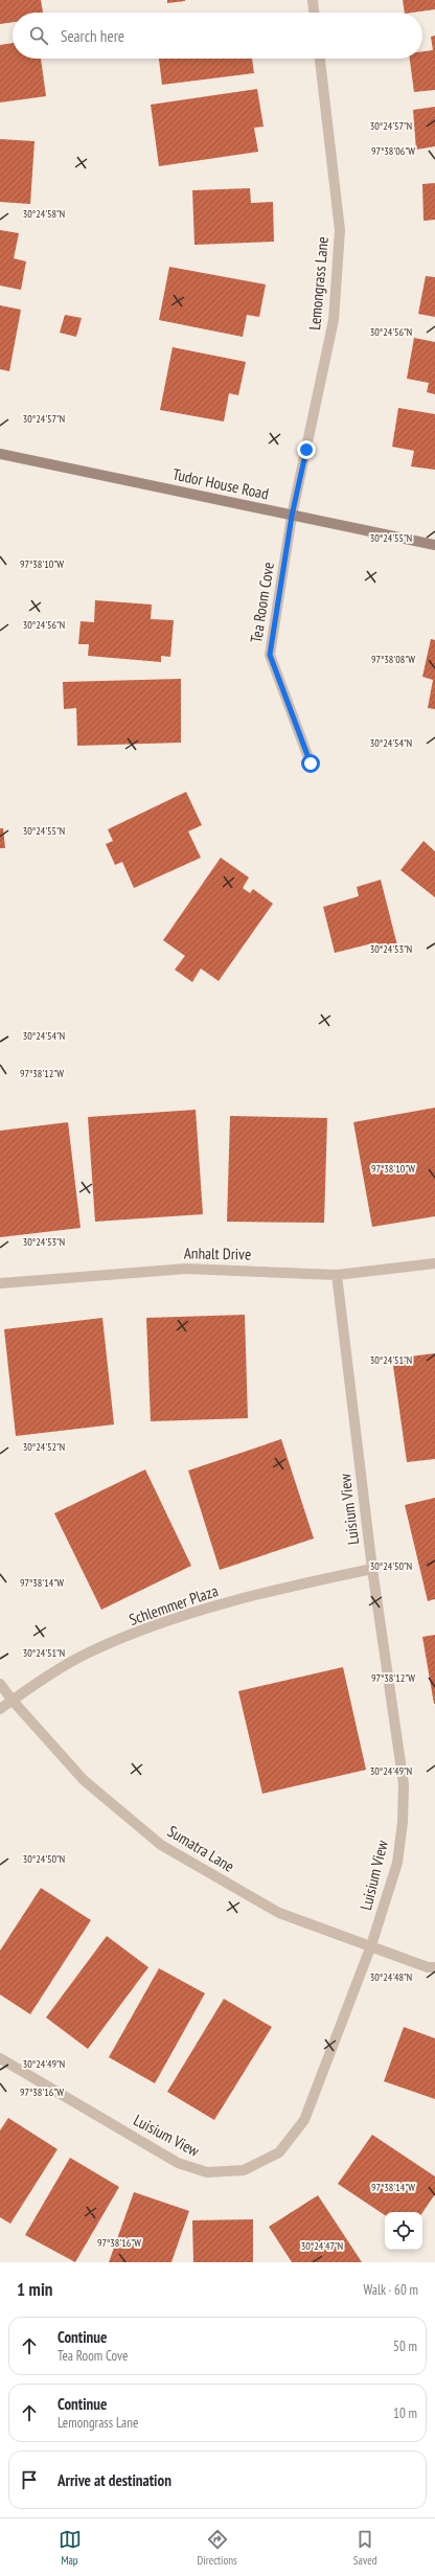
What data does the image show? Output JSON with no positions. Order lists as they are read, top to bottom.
{
  "streets": {
    "street": [
      "Lemongrass Lane",
      "Tudor House Road",
      "Tea Room Cove",
      "Anhalt Drive",
      "Luisium View",
      "Schlemmer Plaza",
      "Sumatra Lane"
    ]
  },
  "crossings": [
    ["Lemongrass Lane", "Tudor House Road"],
    ["Lemongrass Lane", "Tea Room Cove"],
    ["Tudor House Road", "Tea Room Cove"],
    ["Anhalt Drive", "Luisium View"],
    ["Luisium View", "Schlemmer Plaza"],
    ["Luisium View", "Sumatra Lane"],
    ["Schlemmer Plaza", "Sumatra Lane"]
  ],
  "page": {
    "search": "Search here",
    "heading": ["1 min", "Walk · 60 m"],
    "list": [
      ["Continue", "Tea Room Cove", "50 m"],
      ["Continue", "Lemongrass Lane", "10 m"],
      "Arrive at destination"
    ],
    "nav": ["Map", "Directions", "Saved"]
  },
  "coordinates": [
    "30°24'57\"N",
    "97°38'06\"W",
    "30°24'58\"N",
    "30°24'56\"N",
    "30°24'55\"N",
    "97°38'10\"W",
    "97°38'08\"W",
    "30°24'54\"N",
    "30°24'53\"N",
    "97°38'12\"W",
    "30°24'51\"N",
    "30°24'52\"N",
    "30°24'50\"N",
    "97°38'14\"W",
    "30°24'49\"N",
    "30°24'48\"N",
    "97°38'16\"W",
    "30°24'47\"N"
  ]
}
